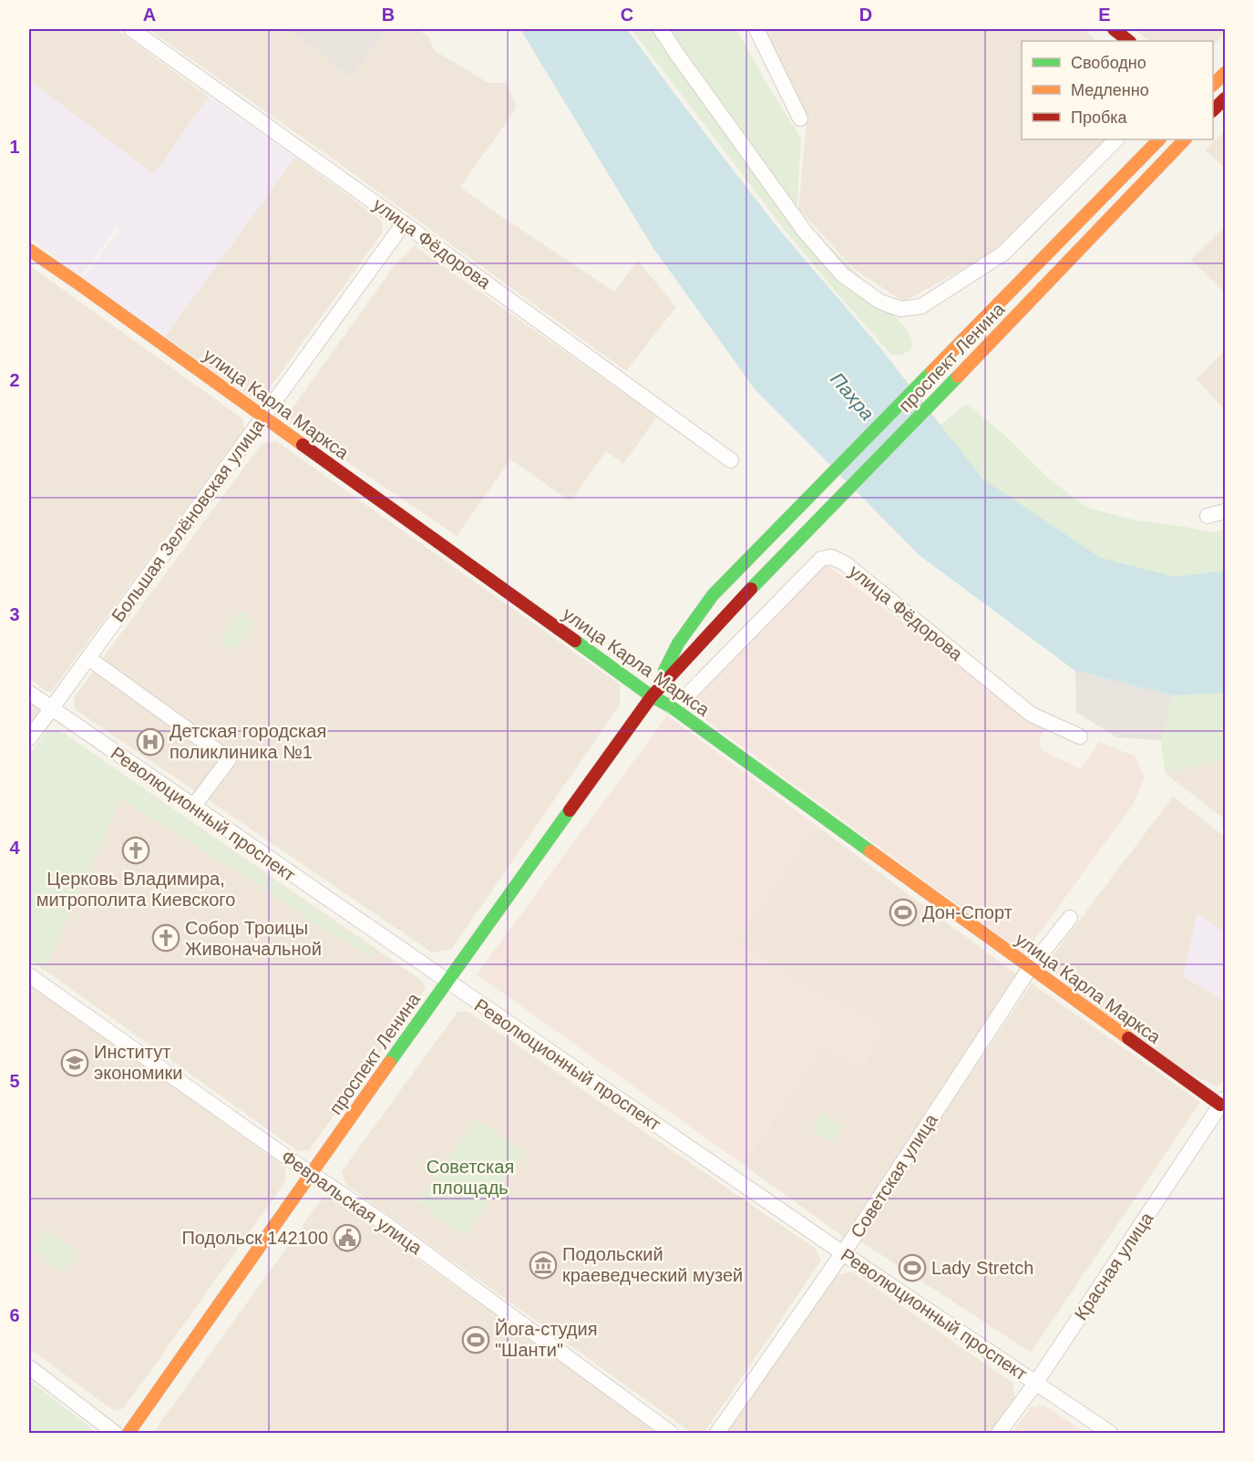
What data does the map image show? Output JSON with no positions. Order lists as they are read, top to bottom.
{
  "streets": {
    "main road": ["проспект Ленина", "улица Карла Маркса"],
    "street": [
      "улица Фёдорова",
      "Большая Зелёновская улица",
      "Революционный проспект",
      "Советская улица",
      "Февральская улица",
      "Красная улица"
    ]
  },
  "crossings": [
    ["улица Фёдорова", "улица Карла Маркса"],
    ["улица Фёдорова", "Большая Зелёновская улица"],
    ["проспект Ленина", "улица Карла Маркса"],
    ["проспект Ленина", "Революционный проспект"],
    ["проспект Ленина", "Февральская улица"],
    ["улица Карла Маркса", "Большая Зелёновская улица"],
    ["улица Карла Маркса", "Советская улица"],
    ["улица Карла Маркса", "Красная улица"],
    ["Большая Зелёновская улица", "Революционный проспект"],
    ["Революционный проспект", "Советская улица"],
    ["Революционный проспект", "Красная улица"]
  ],
  "water": ["Пахра"],
  "parks": ["Советская площадь"],
  "places": {
    "hospital": ["Детская городская поликлиника №1"],
    "church": ["Церковь Владимира, митрополита Киевского", "Собор Троицы Живоначальной"],
    "sports": ["Дон-Спорт", "Lady Stretch", "Йога-студия \"Шанти\""],
    "school or university": ["Институт экономики"],
    "public building": ["Подольск 142100"],
    "museum": ["Подольский краеведческий музей"]
  },
  "legend": ["Свободно", "Медленно", "Пробка"],
  "grid": {
    "columns": [
      "A",
      "B",
      "C",
      "D",
      "E"
    ],
    "rows": [
      "1",
      "2",
      "3",
      "4",
      "5",
      "6"
    ]
  }
}
